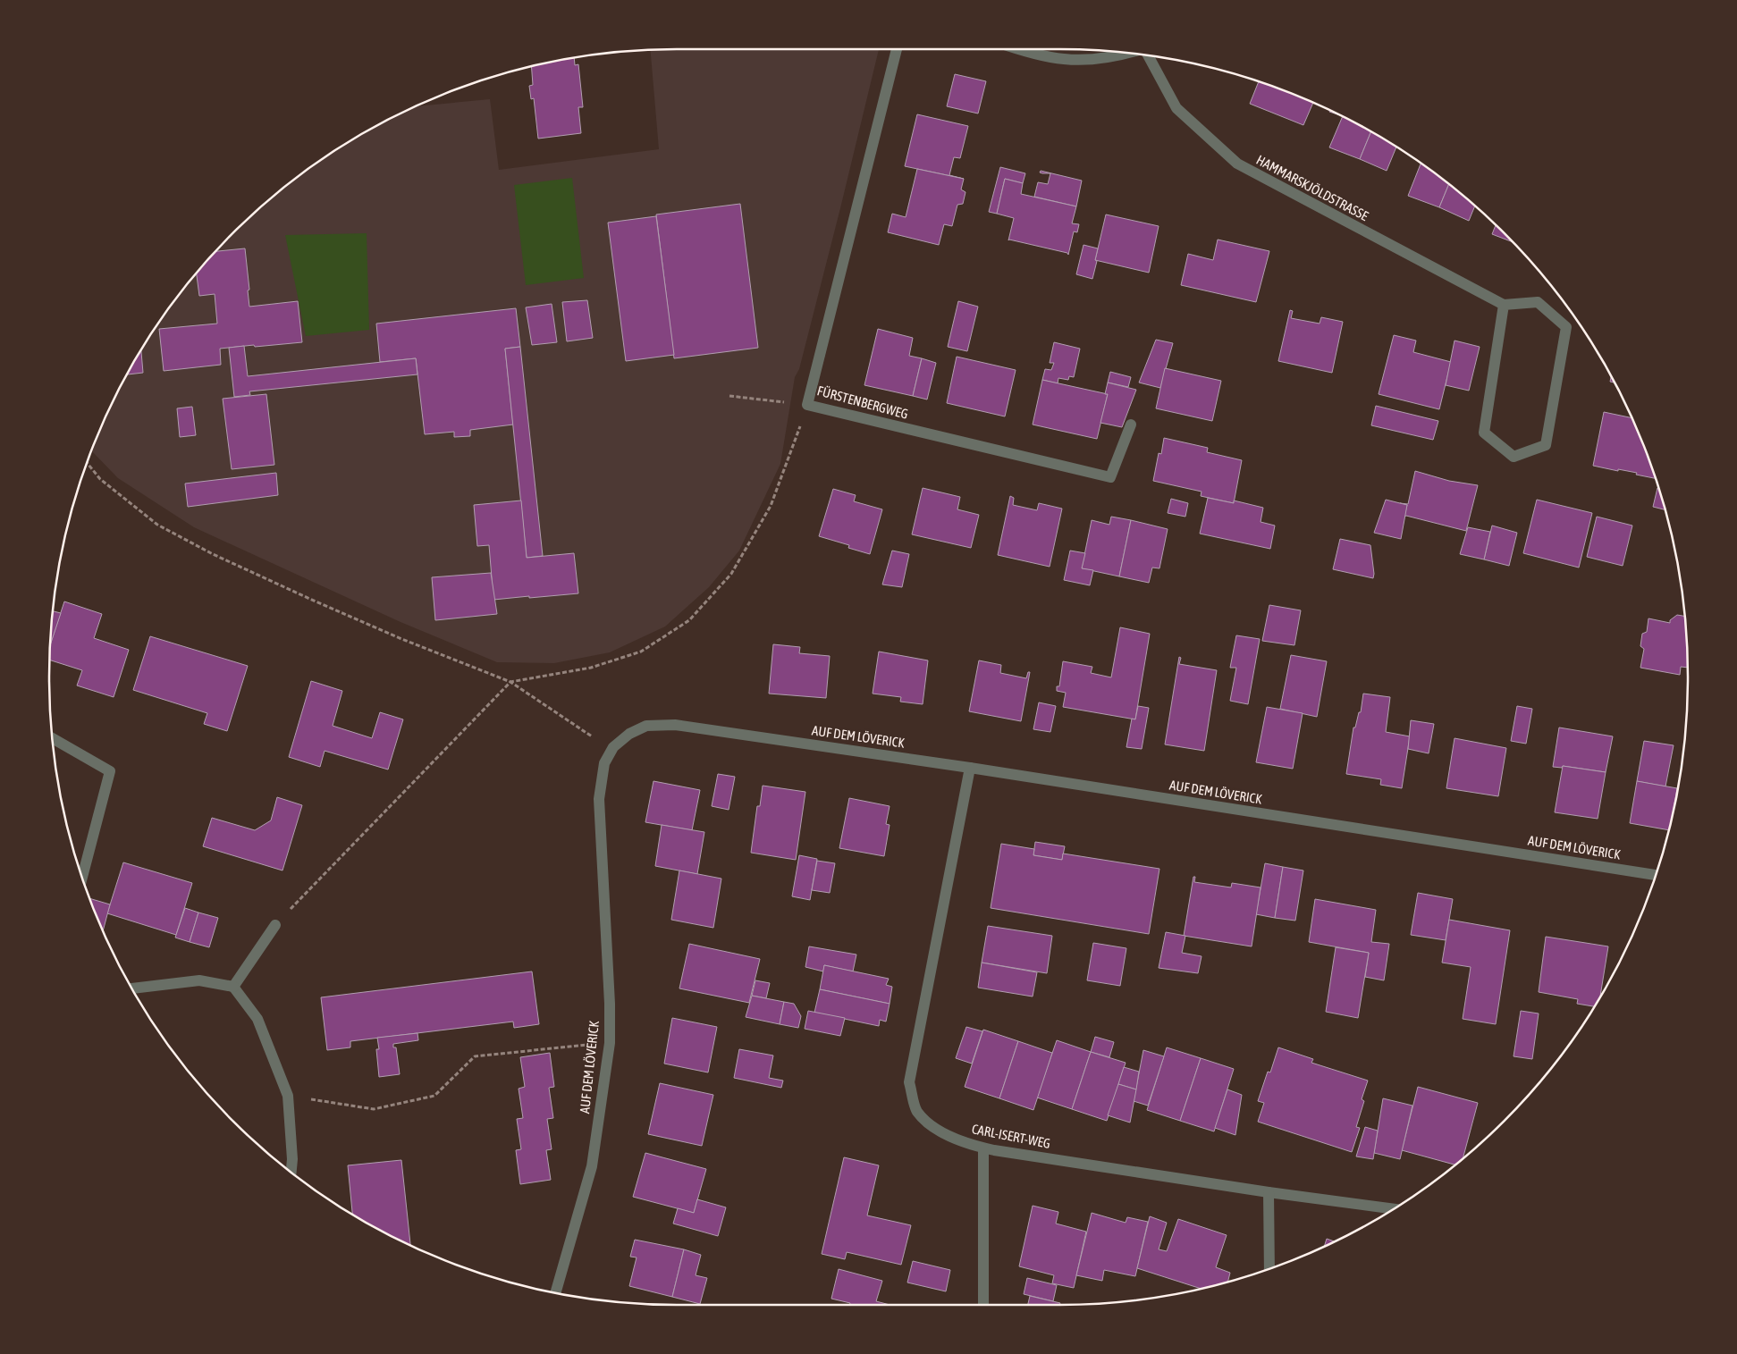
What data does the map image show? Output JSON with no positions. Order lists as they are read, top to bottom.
{
  "streets": {
    "street": [
      "HAMMARSKJÖLDSTRASSE",
      "FÜRSTENBERGWEG",
      "AUF DEM LÖVERICK",
      "CARL-ISERT-WEG"
    ]
  },
  "crossings": [
    ["AUF DEM LÖVERICK", "CARL-ISERT-WEG"]
  ]
}
